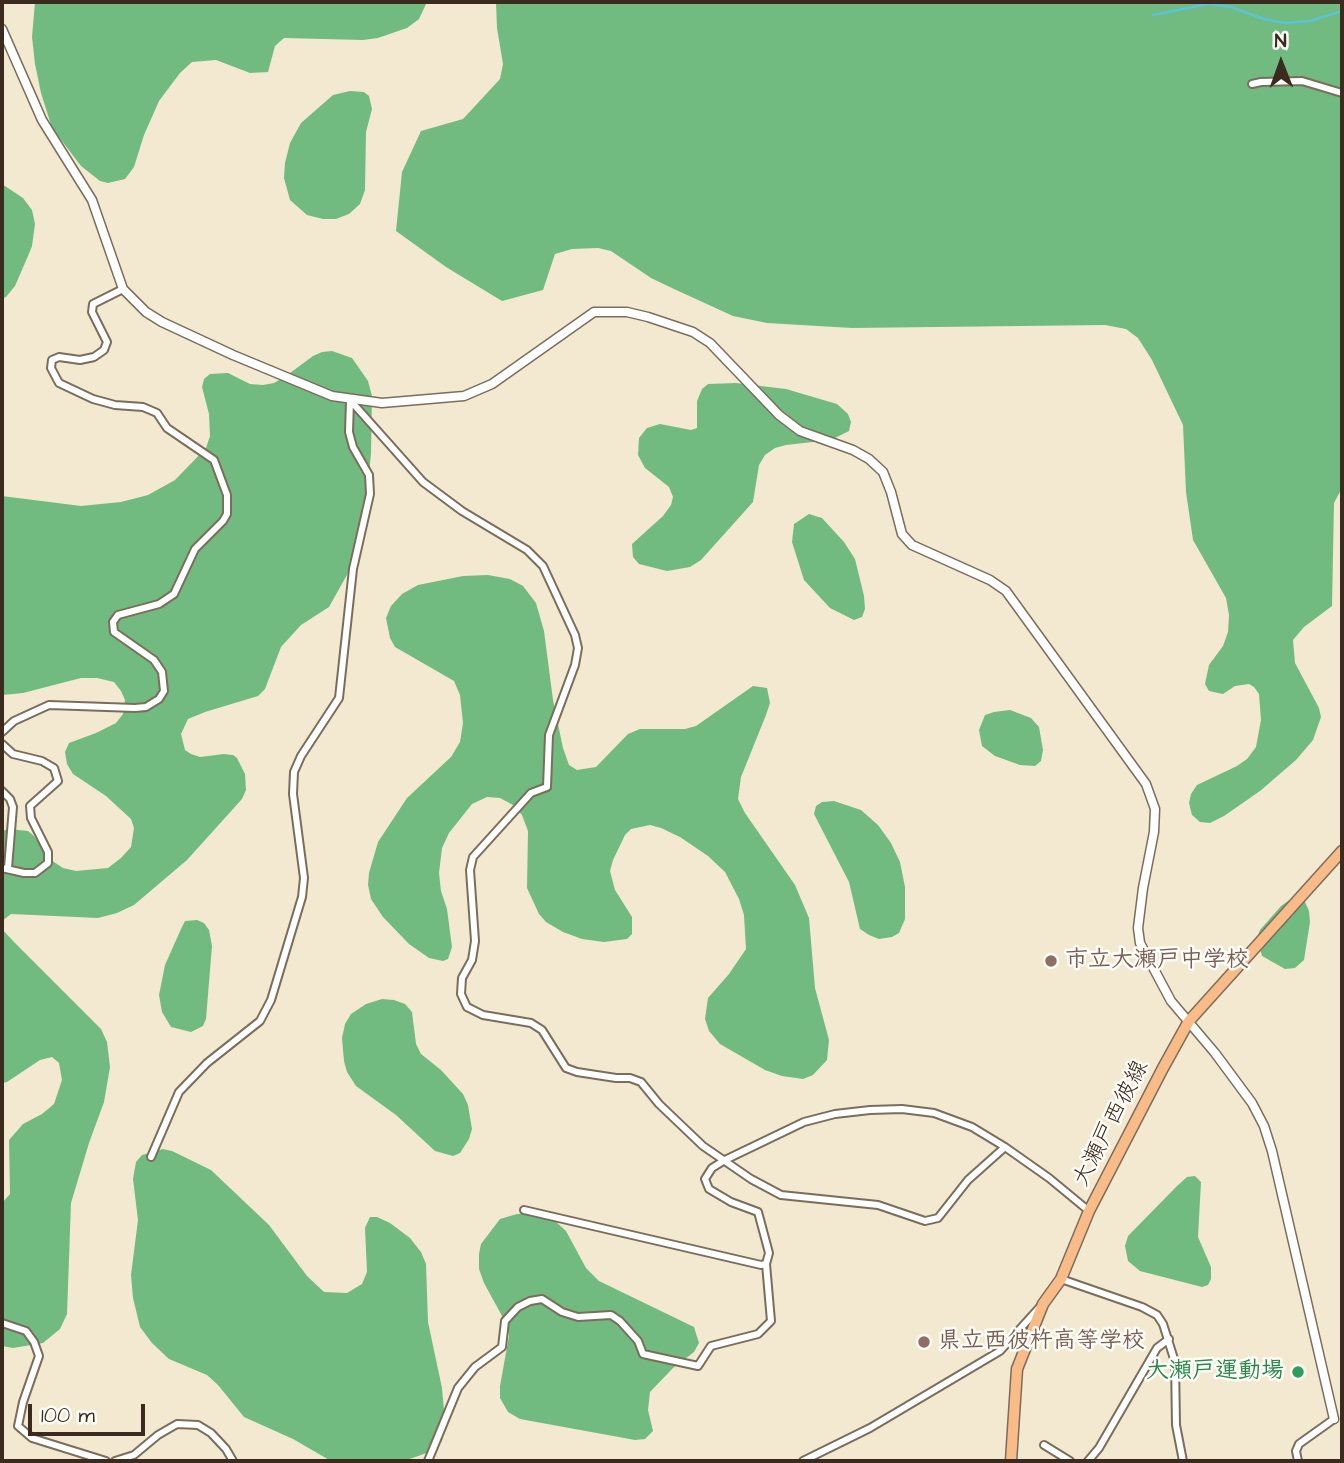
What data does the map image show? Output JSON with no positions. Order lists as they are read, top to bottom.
{
  "streets": {
    "main road": ["大瀬戸西彼線"]
  },
  "places": ["市立大瀬戸中学校", "県立西彼杵高等学校", "大瀬戸運動場"],
  "scale_bar": "100 m",
  "north": "top"
}
